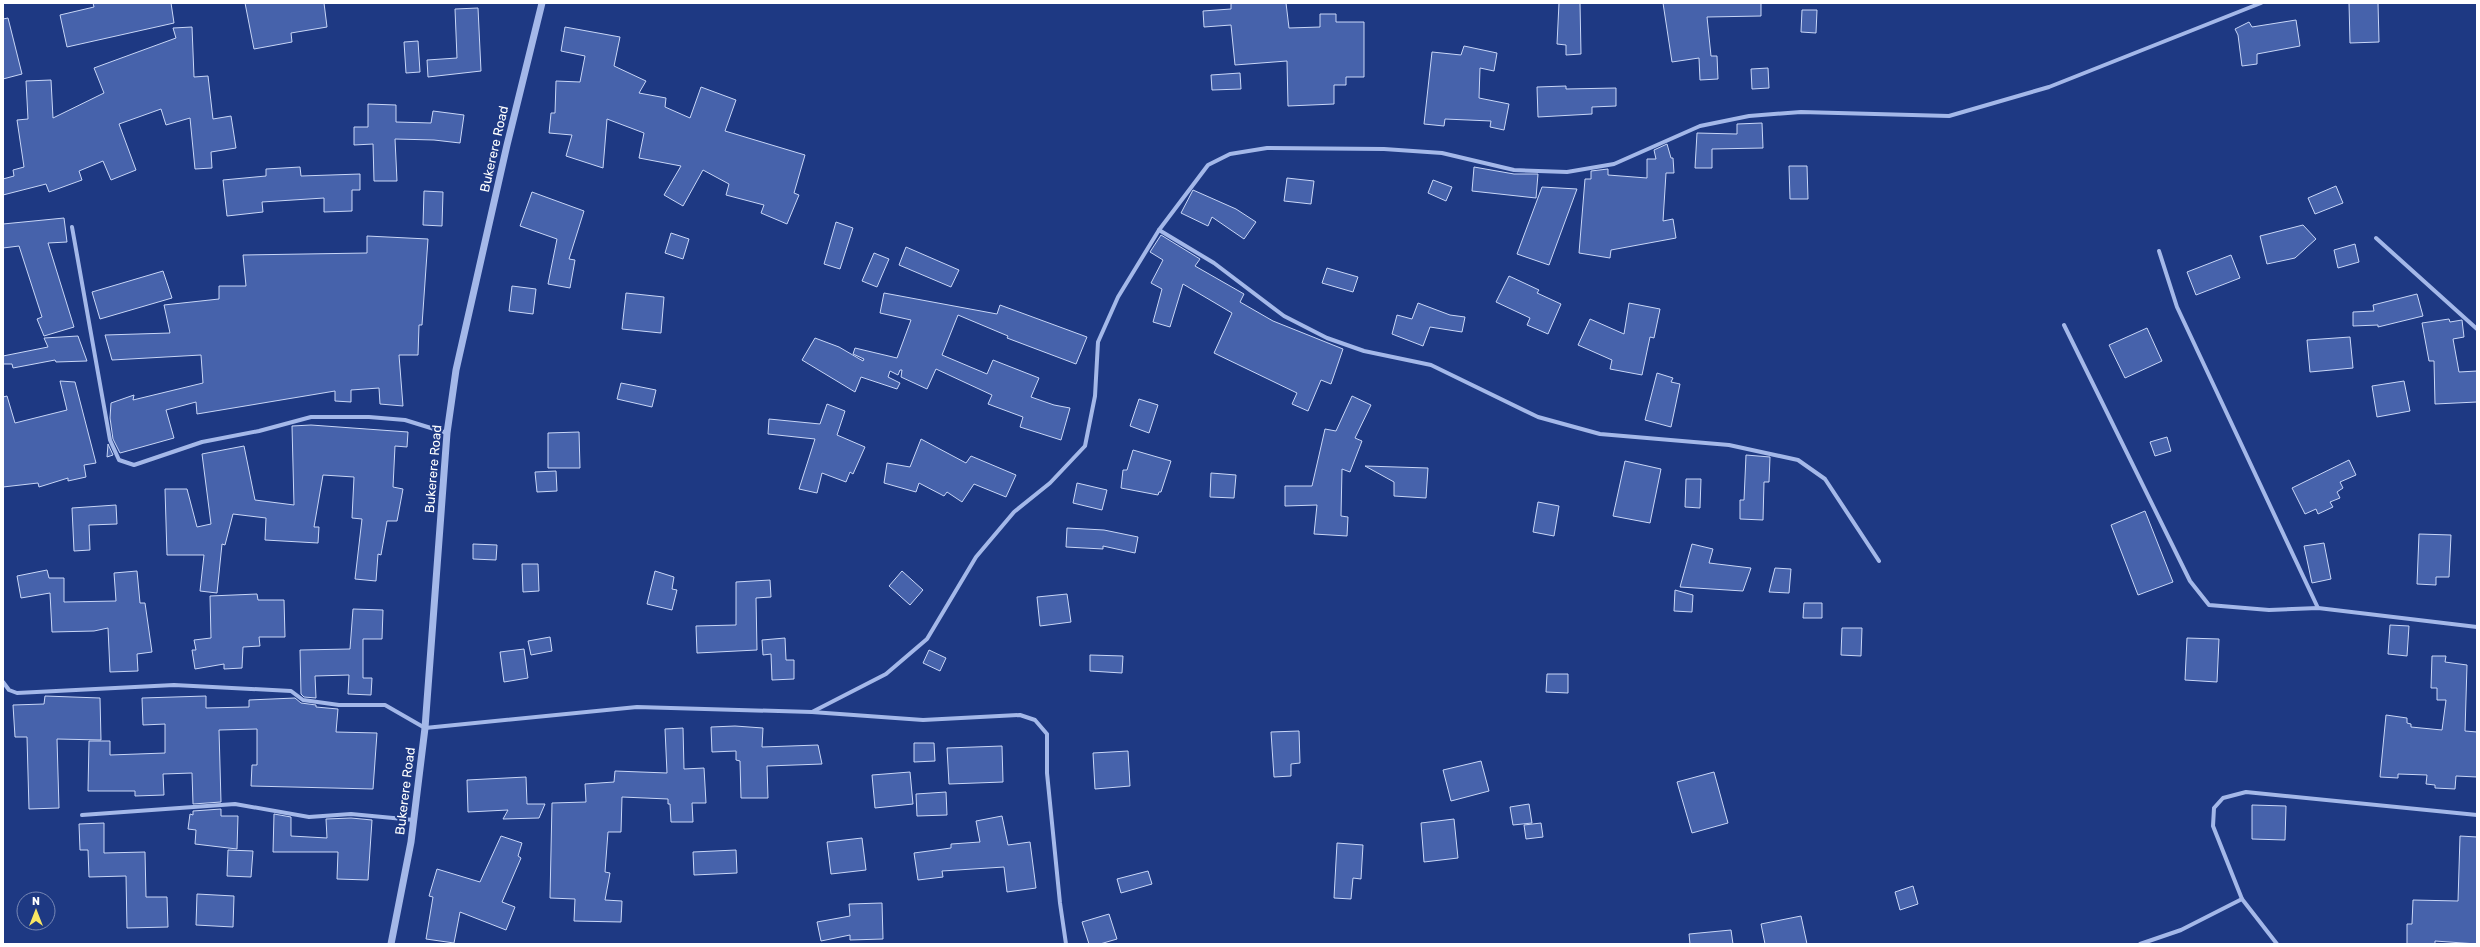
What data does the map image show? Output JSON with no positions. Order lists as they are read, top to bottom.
{
  "streets": {
    "street": ["Bukerere Road"]
  },
  "north": "top"
}
